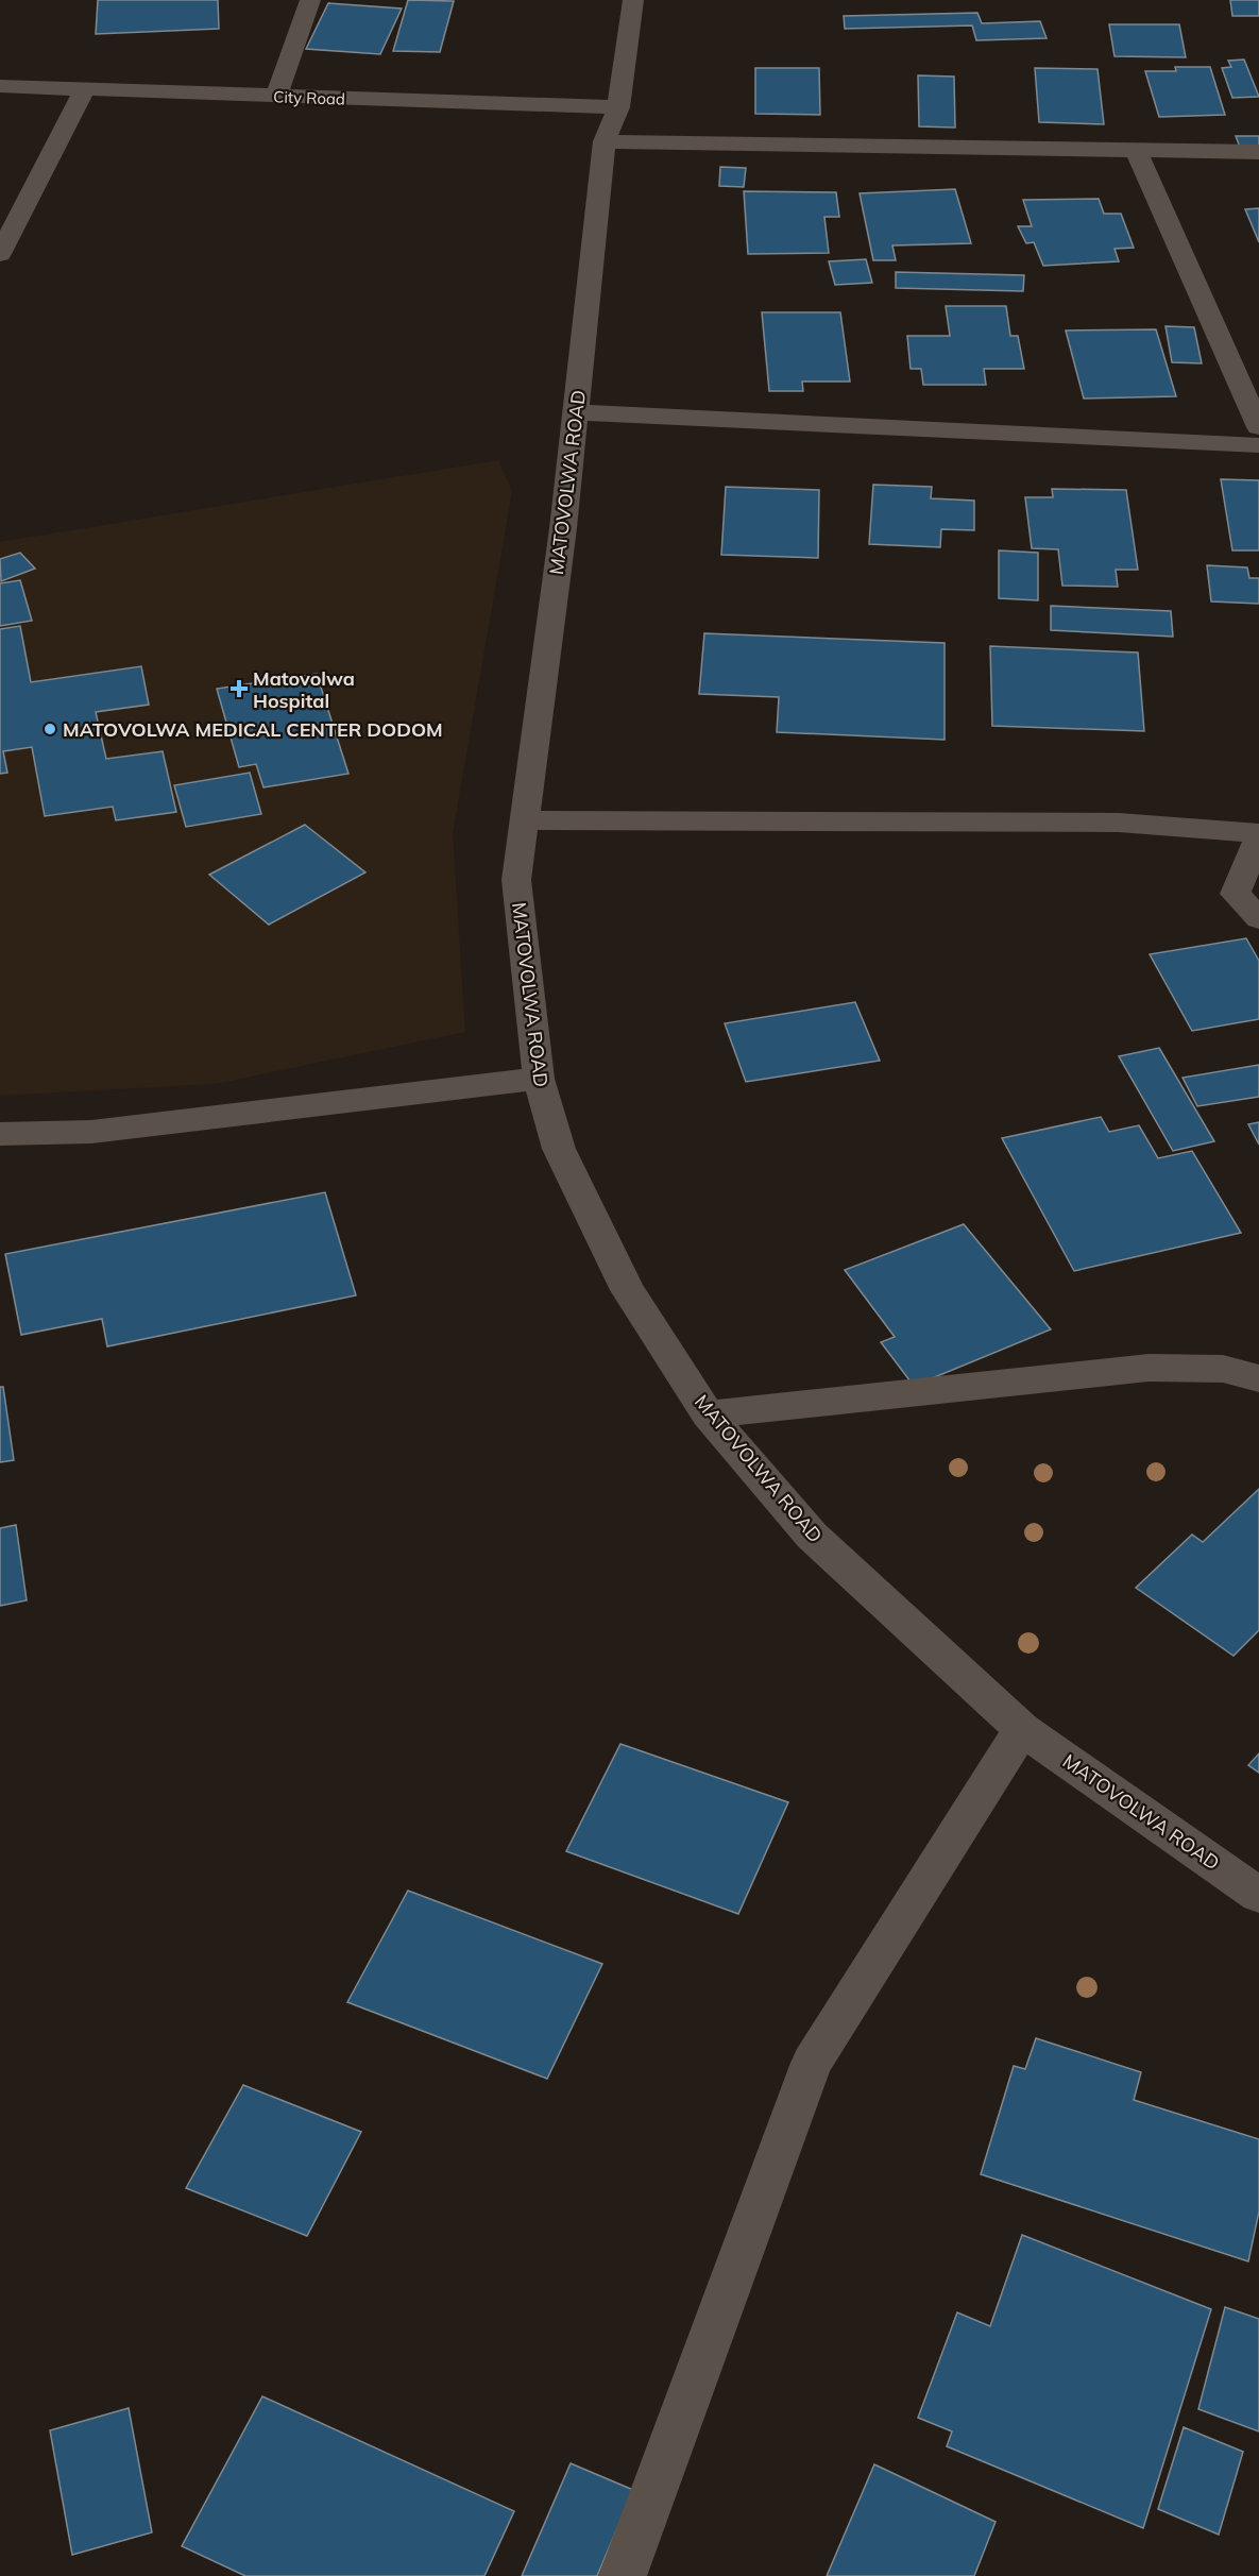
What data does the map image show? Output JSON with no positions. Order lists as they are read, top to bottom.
{
  "streets": {
    "street": ["City Road", "MATOVOLWA ROAD"]
  },
  "crossings": [
    ["City Road", "MATOVOLWA ROAD"]
  ],
  "places": {
    "health": ["Matovolwa Hospital"],
    "other": ["MATOVOLWA MEDICAL CENTER DODOM"]
  }
}
